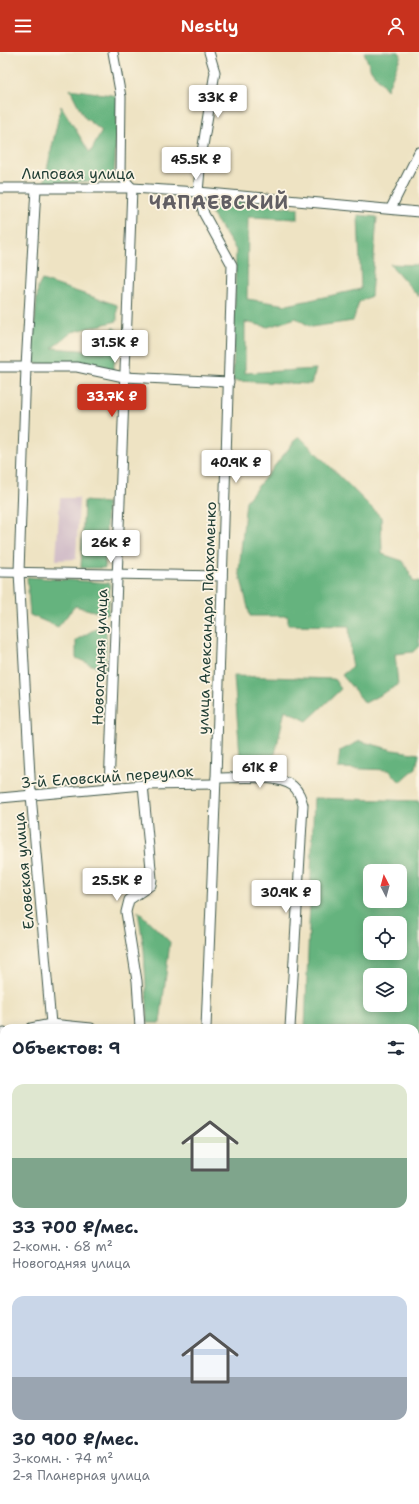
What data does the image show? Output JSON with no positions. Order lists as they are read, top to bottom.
{
  "streets": {
    "street": [
      "Липовая улица",
      "улица Александра Пархоменко",
      "Новогодняя улица",
      "3-й Еловский переулок",
      "Еловская улица"
    ]
  },
  "crossings": [
    ["Липовая улица", "улица Александра Пархоменко"],
    ["Липовая улица", "Новогодняя улица"],
    ["Липовая улица", "Еловская улица"],
    ["улица Александра Пархоменко", "3-й Еловский переулок"],
    ["Новогодняя улица", "3-й Еловский переулок"],
    ["3-й Еловский переулок", "Еловская улица"]
  ],
  "districts": ["ЧАПАЕВСКИЙ"],
  "north": "top",
  "page": {
    "header": "Nestly",
    "price": [
      "33K ₽",
      "45.5K ₽",
      "31.5K ₽",
      "33.7K ₽",
      "40.9K ₽",
      "26K ₽",
      "61K ₽",
      "25.5K ₽",
      "30.9K ₽"
    ],
    "heading": "Объектов: 9",
    "list": [
      {
        "name": "33 700 ₽/мес.",
        "note": "2-комн. · 68 m² · Новогодняя улица"
      },
      {
        "name": "30 900 ₽/мес.",
        "note": "3-комн. · 74 m² · 2-я Планерная улица"
      }
    ]
  }
}
